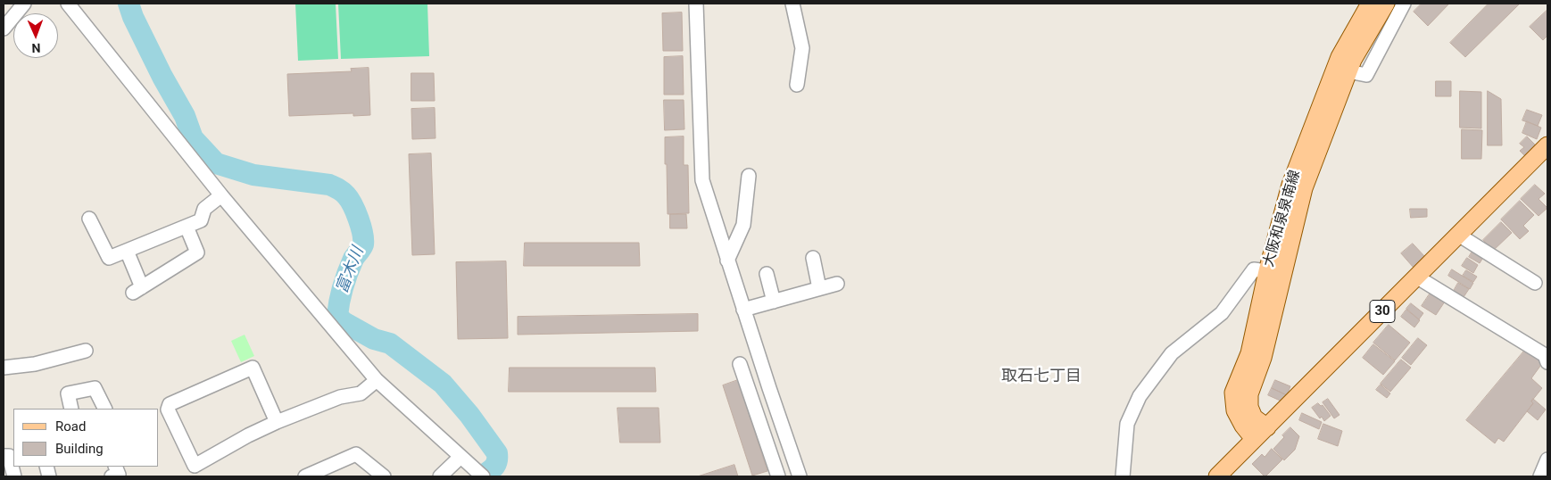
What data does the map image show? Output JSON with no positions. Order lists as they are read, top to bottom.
{
  "streets": {
    "main road": ["大阪和泉泉南線", "30"]
  },
  "crossings": [
    ["大阪和泉泉南線", "30"]
  ],
  "districts": ["取石七丁目"],
  "water": ["富木川"],
  "legend": ["Road", "Building"],
  "north": "bottom"
}
